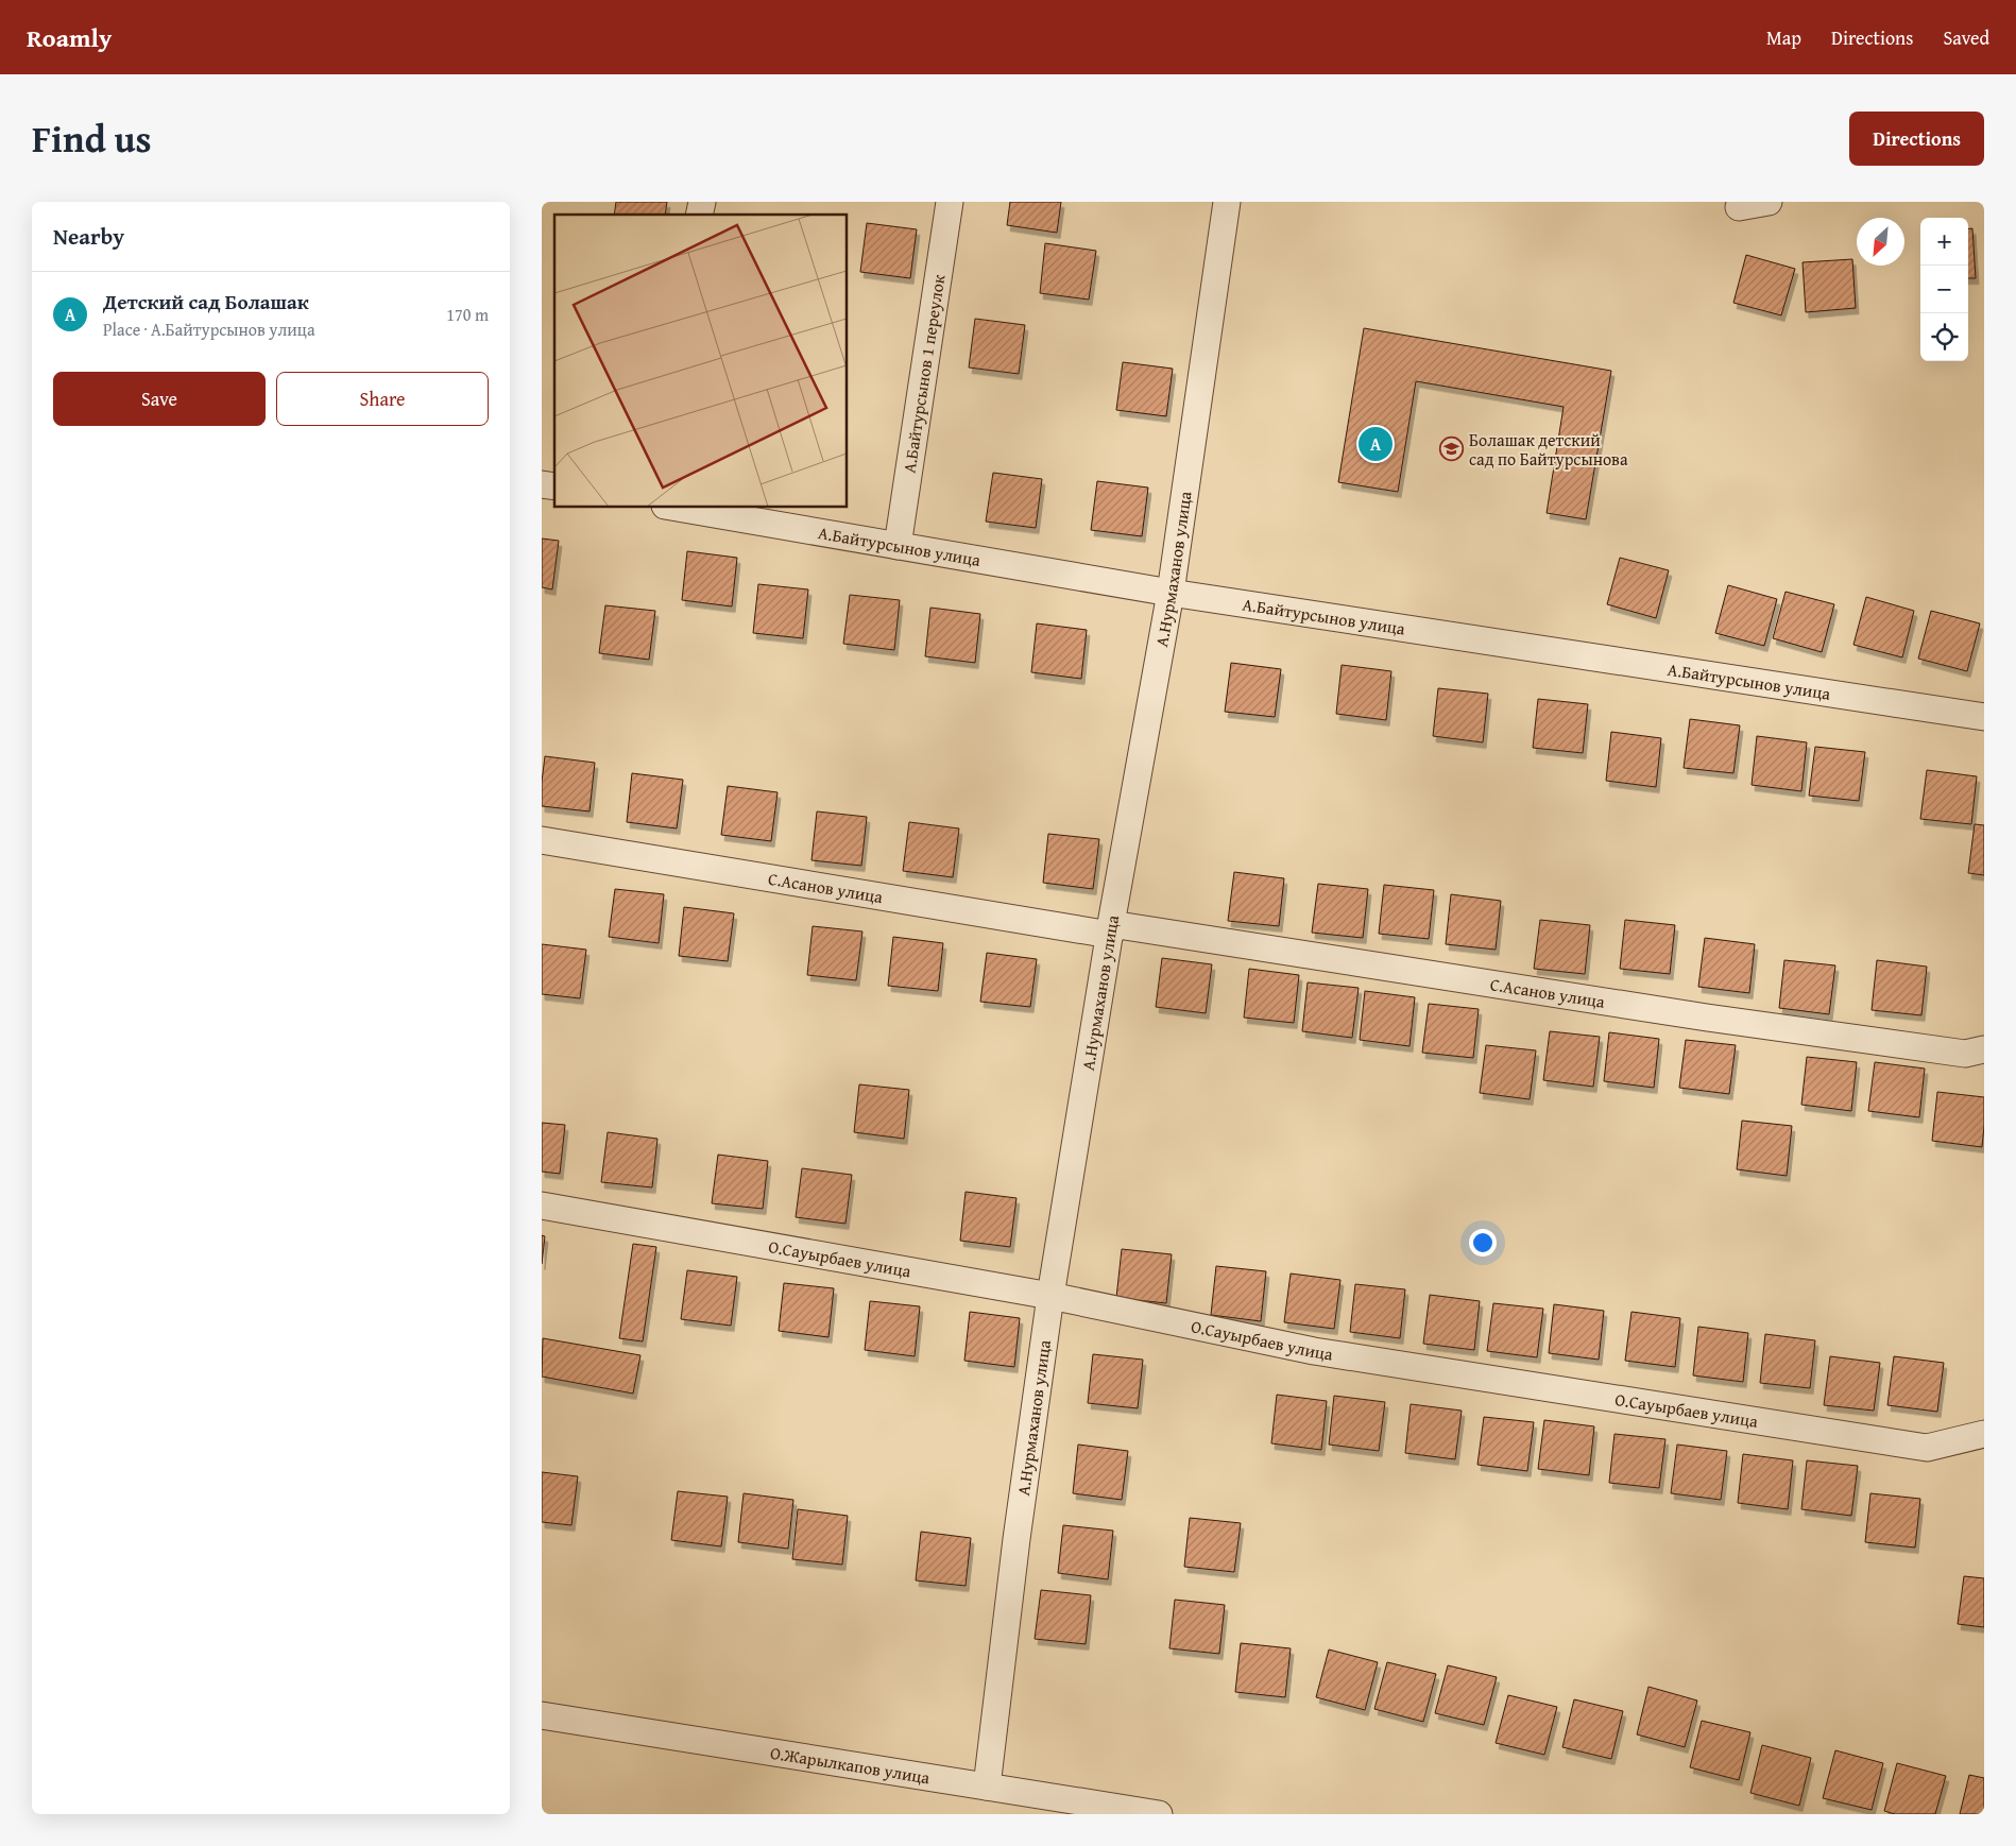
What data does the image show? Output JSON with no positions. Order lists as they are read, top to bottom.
{
  "streets": {
    "street": [
      "А.Байтурсынов 1 переулок",
      "А.Байтурсынов улица",
      "А.Нурмаханов улица",
      "С.Асанов улица",
      "О.Сауырбаев улица",
      "О.Жарылкапов улица"
    ]
  },
  "crossings": [
    ["А.Байтурсынов 1 переулок", "А.Байтурсынов улица"],
    ["А.Байтурсынов улица", "А.Нурмаханов улица"],
    ["А.Нурмаханов улица", "С.Асанов улица"],
    ["А.Нурмаханов улица", "О.Сауырбаев улица"],
    ["А.Нурмаханов улица", "О.Жарылкапов улица"]
  ],
  "places": {
    "school or university": ["Болашак детский сад по Байтурсынова"]
  },
  "north": "bottom left",
  "page": {
    "header": "Roamly",
    "nav": ["Map", "Directions", "Saved"],
    "title": "Find us",
    "buttons": [
      "Directions",
      ["Save", "Share"]
    ],
    "heading": "Nearby",
    "map_buttons": ["+", "−"],
    "list": [
      {
        "mark": "A",
        "name": "Детский сад Болашак",
        "note": "Place · А.Байтурсынов улица",
        "value": "170 m"
      }
    ],
    "pins": "A"
  }
}
